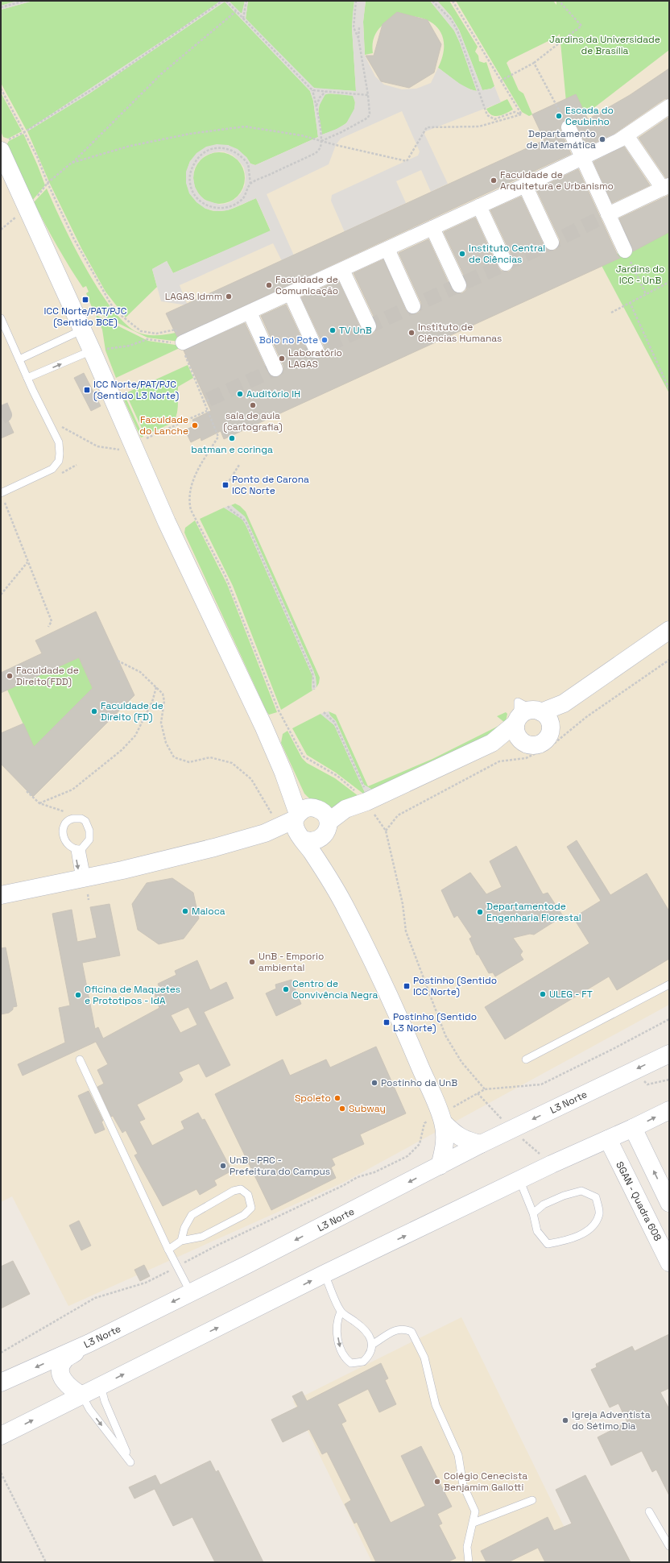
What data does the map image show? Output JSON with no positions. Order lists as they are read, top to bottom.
{
  "streets": {
    "street": ["L3 Norte", "SGAN - Quadra 608"]
  },
  "parks": ["Jardins da Universidade de Brasília", "Jardins do ICC - UnB"],
  "places": {
    "other": [
      "Escada do Ceubinho",
      "Departamento de Matemática",
      "Faculdade de Arquitetura e Urbanismo",
      "Instituto Central de Ciências",
      "Faculdade de Comunicação",
      "LAGAS ldmm",
      "TV UnB",
      "Instituto de Ciências Humanas",
      "Bolo no Pote",
      "Laboratório LAGAS",
      "Auditório IH",
      "sala de aula (cartografia)",
      "Faculdade do Lanche",
      "batman e coringa",
      "Faculdade de Direito(FDD)",
      "Faculdade de Direito (FD)",
      "Maloca",
      "Departamentode Engenharia Florestal",
      "UnB - Emporio ambiental",
      "Centro de Convivência Negra",
      "ULEG - FT",
      "Oficina de Maquetes e Prototipos - IdA",
      "Postinho da UnB",
      "Spoleto",
      "Subway",
      "UnB - PRC - Prefeitura do Campus",
      "Igreja Adventista do Sétimo Dia",
      "Colégio Cenecista Benjamim Gallotti"
    ],
    "transit": [
      "ICC Norte/PAT/PJC (Sentido BCE)",
      "ICC Norte/PAT/PJC (Sentido L3 Norte)",
      "Ponto de Carona ICC Norte",
      "Postinho (Sentido ICC Norte)",
      "Postinho (Sentido L3 Norte)"
    ]
  }
}
